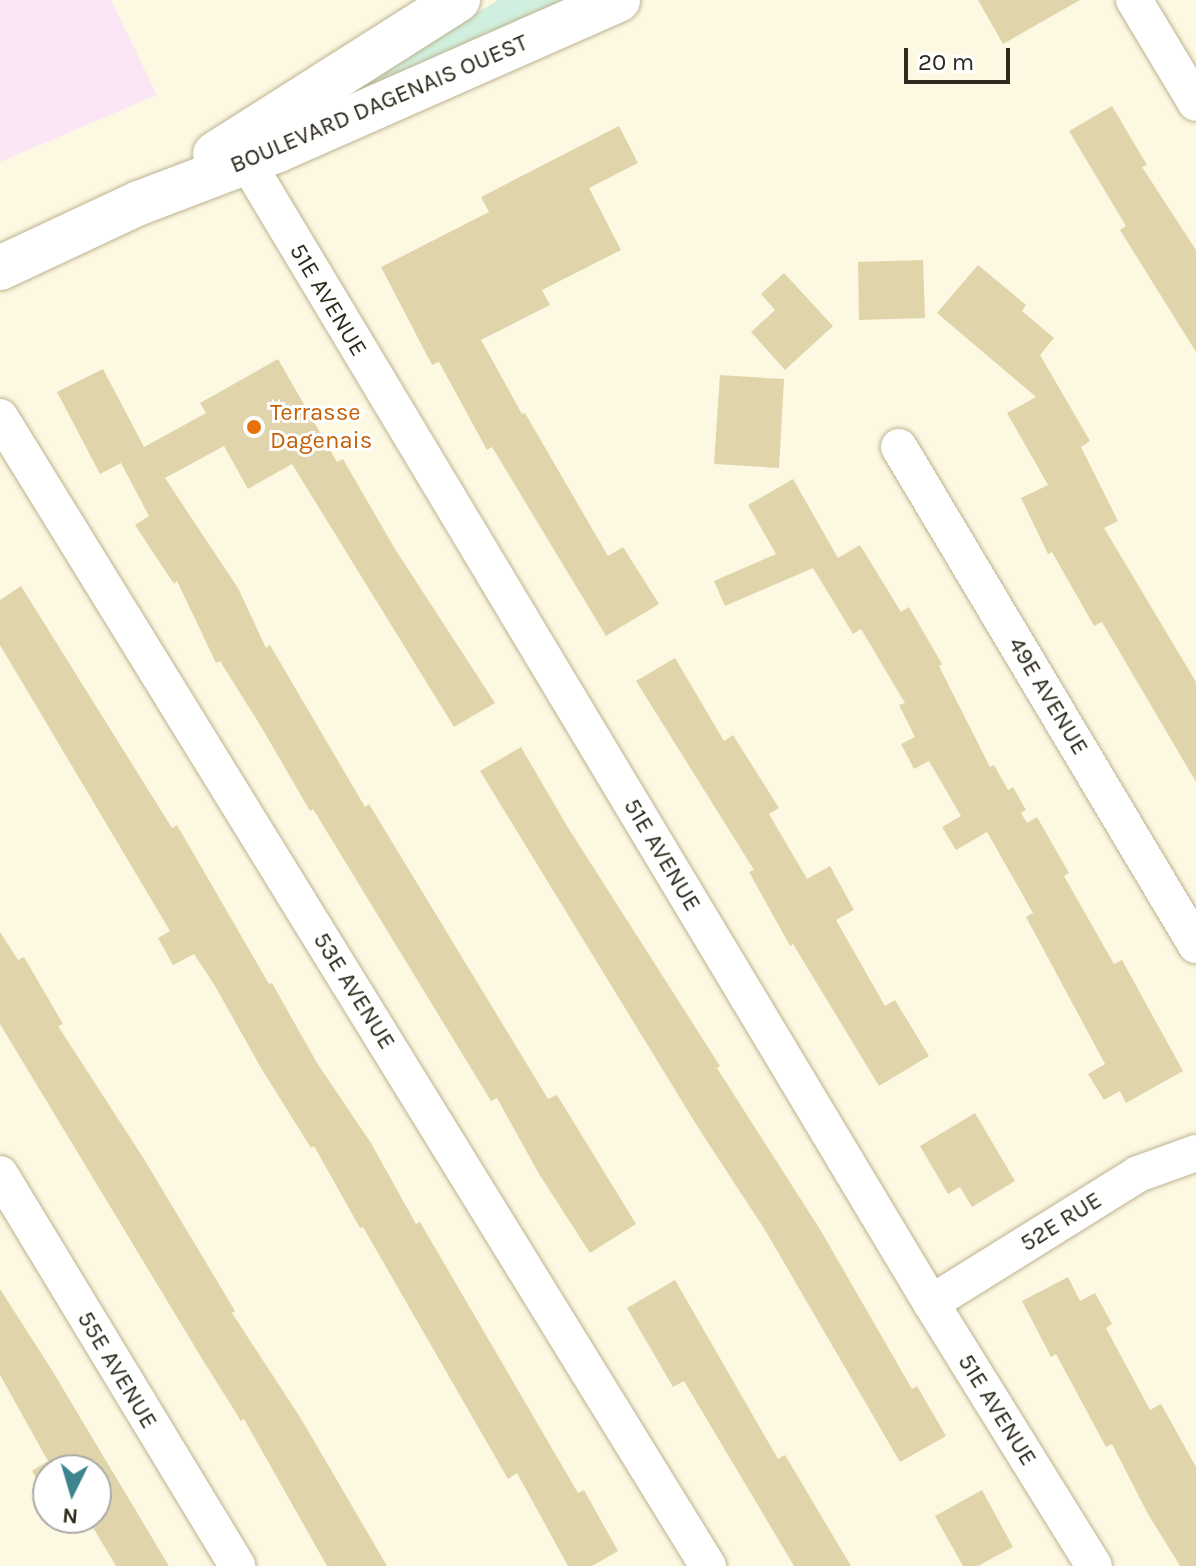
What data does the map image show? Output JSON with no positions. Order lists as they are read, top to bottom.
{
  "streets": {
    "main road": ["BOULEVARD DAGENAIS OUEST"],
    "street": [
      "51E AVENUE",
      "49E AVENUE",
      "53E AVENUE",
      "52E RUE",
      "55E AVENUE"
    ]
  },
  "crossings": [
    ["BOULEVARD DAGENAIS OUEST", "51E AVENUE"],
    ["51E AVENUE", "52E RUE"]
  ],
  "places": ["Terrasse Dagenais"],
  "scale_bar": "20 m",
  "north": "bottom"
}
